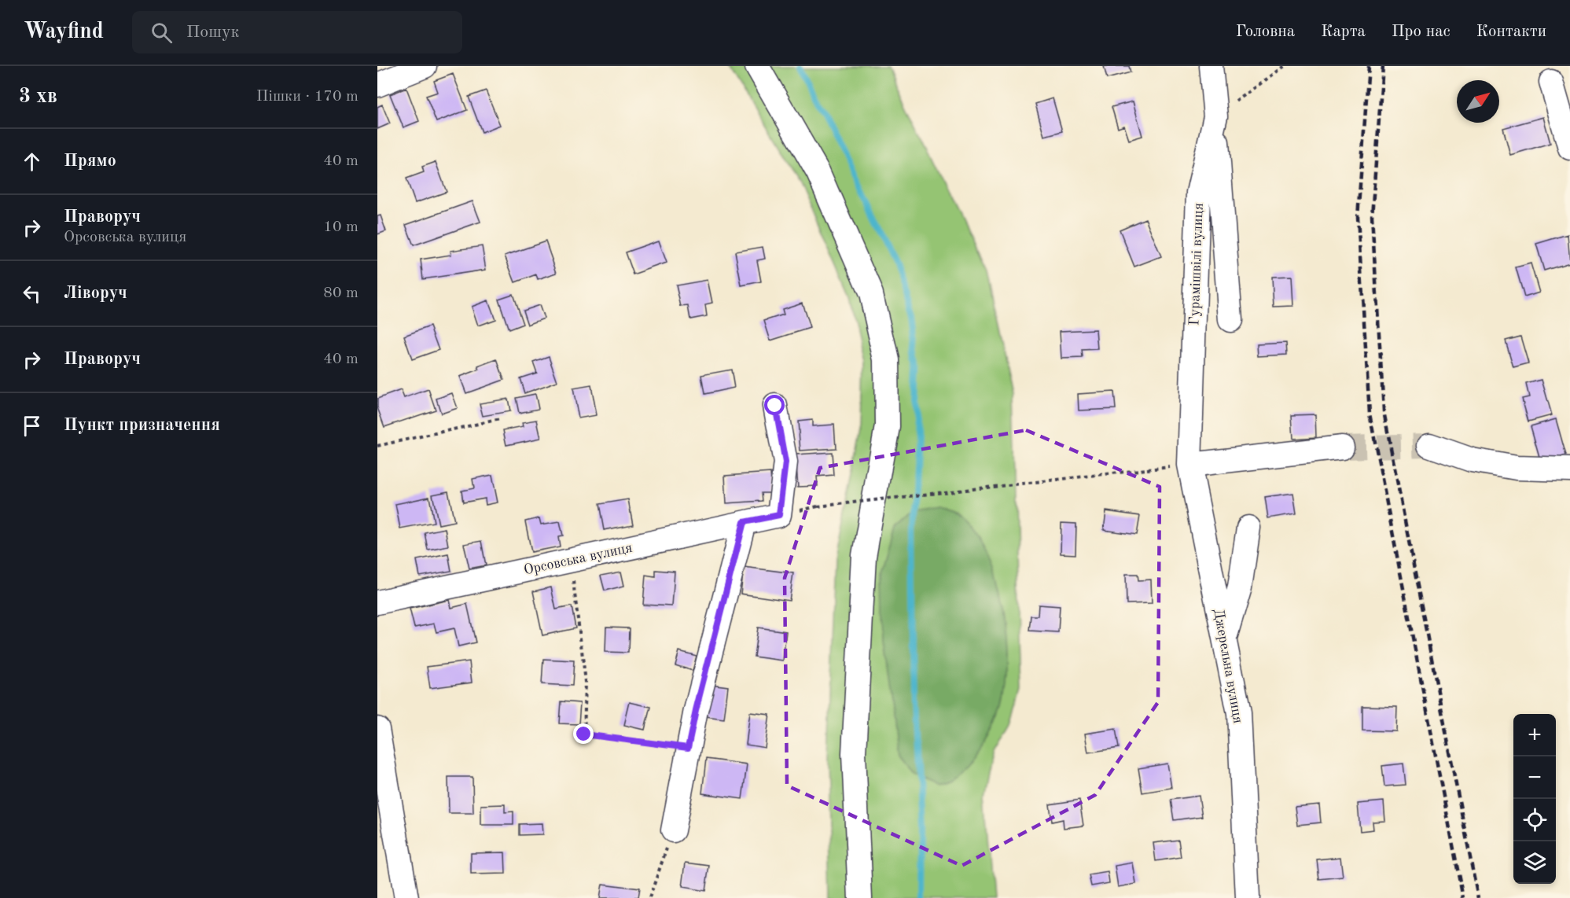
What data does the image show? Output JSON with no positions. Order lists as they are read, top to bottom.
{
  "streets": {
    "street": ["Гурамішвілі вулиця", "Орсовська вулиця", "Джерельна вулиця"]
  },
  "crossings": [
    ["Гурамішвілі вулиця", "Джерельна вулиця"]
  ],
  "north": "top right",
  "page": {
    "header": "Wayfind",
    "search": "Пошук",
    "nav": [
      "Головна",
      "Карта",
      "Про нас",
      "Контакти"
    ],
    "heading": ["3 хв", "Пішки · 170 m"],
    "list": [
      ["Прямо", "40 m"],
      ["Праворуч", "Орсовська вулиця", "10 m"],
      ["Ліворуч", "80 m"],
      ["Праворуч", "40 m"],
      "Пункт призначення"
    ],
    "map_buttons": ["+", "−"]
  }
}
